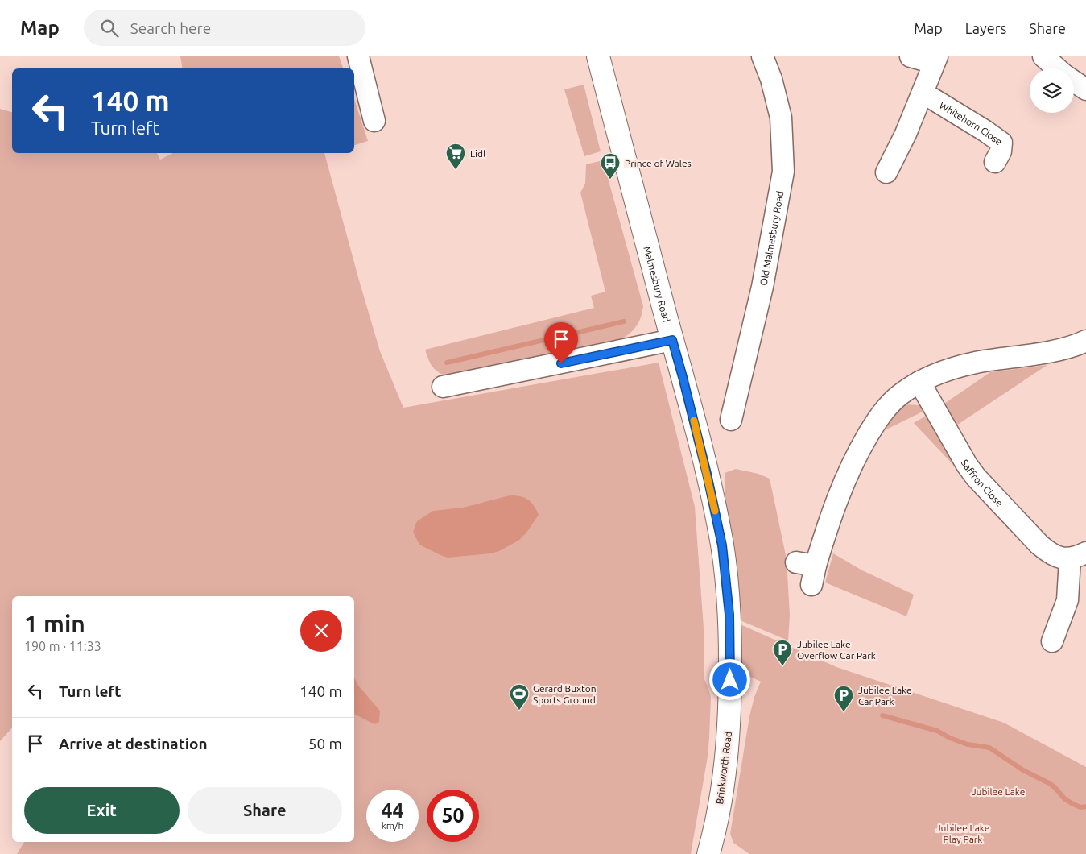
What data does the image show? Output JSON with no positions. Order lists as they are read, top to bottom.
{
  "streets": {
    "main road": ["Malmesbury Road", "Brinkworth Road"],
    "street": ["Whitehorn Close", "Old Malmesbury Road", "Saffron Close"]
  },
  "crossings": [
    ["Malmesbury Road", "Brinkworth Road"]
  ],
  "parks": ["Jubilee Lake", "Jubilee Lake Play Park"],
  "places": {
    "supermarket": ["Lidl"],
    "bus stop": ["Prince of Wales"],
    "parking": ["Jubilee Lake Overflow Car Park", "Jubilee Lake Car Park"],
    "sports": ["Gerard Buxton Sports Ground"]
  },
  "page": {
    "header": "Map",
    "search": "Search here",
    "nav": ["Map", "Layers", "Share"],
    "turn": ["140 m", "Turn left"],
    "heading": ["1 min", "190 m · 11:33"],
    "list": [
      {
        "name": "Turn left",
        "value": "140 m"
      },
      {
        "name": "Arrive at destination",
        "value": "50 m"
      }
    ],
    "buttons": ["Exit", "Share"],
    "speed": "44 km/h",
    "limit": "50"
  }
}
